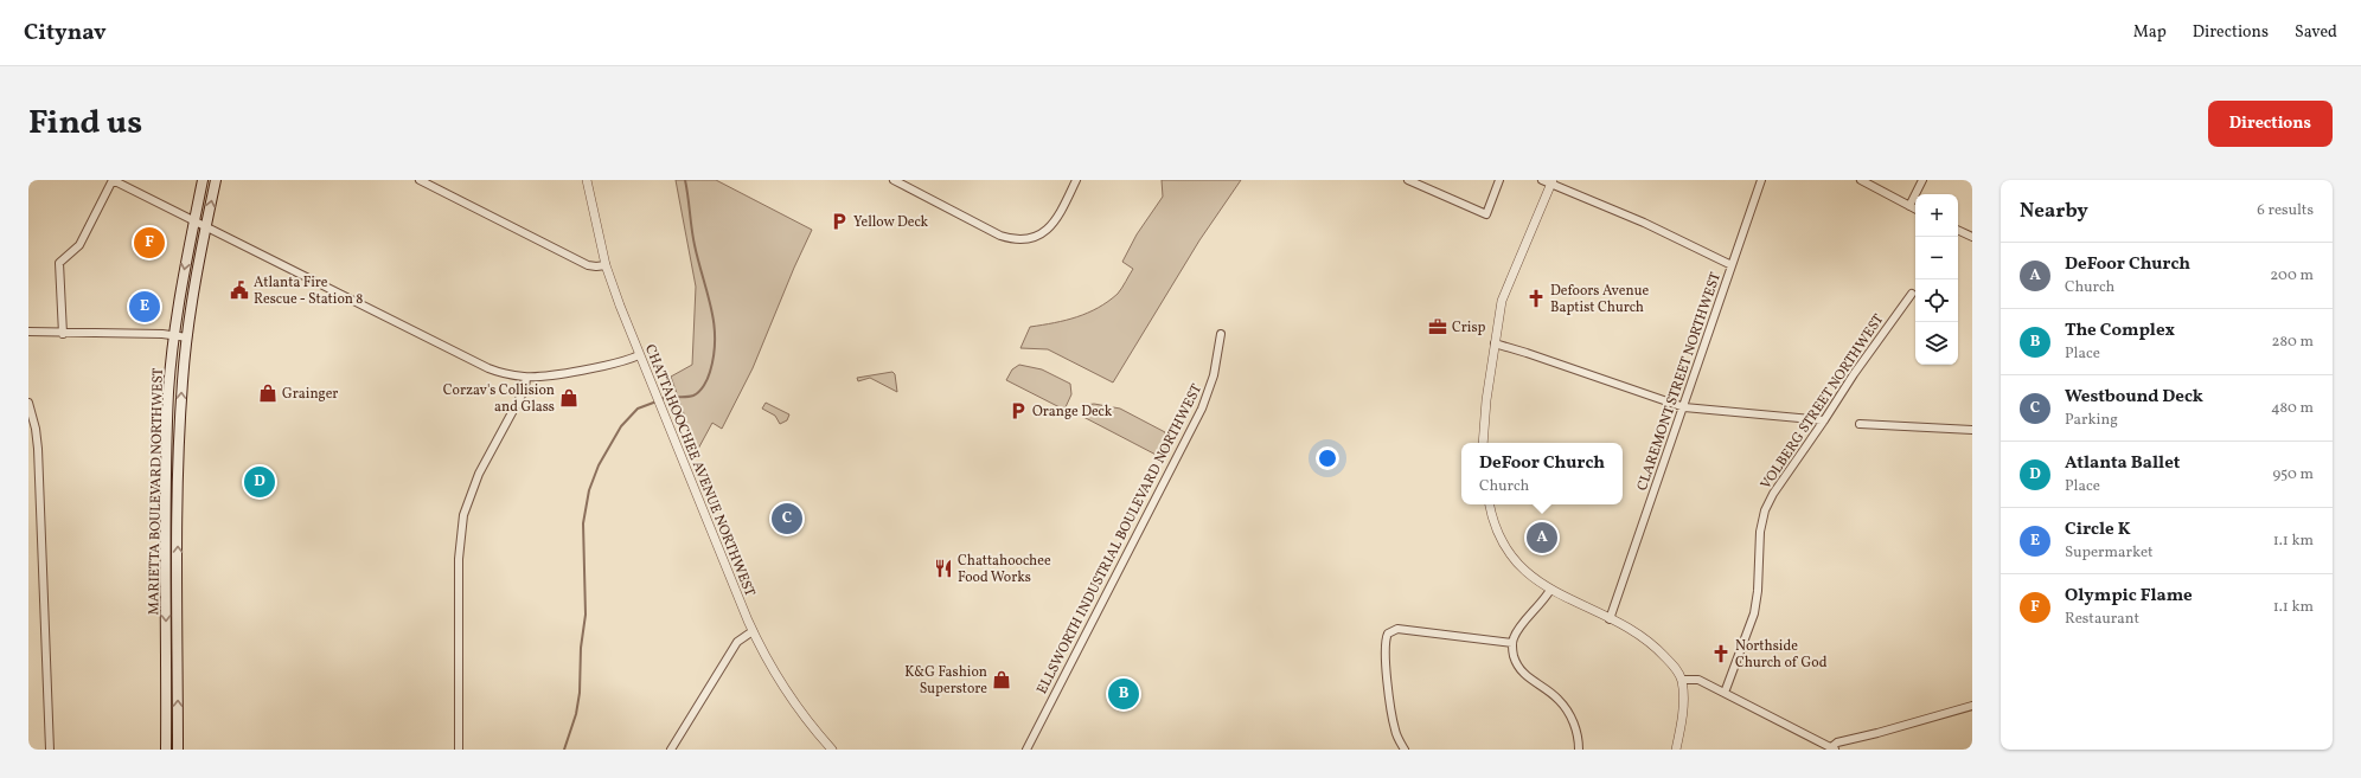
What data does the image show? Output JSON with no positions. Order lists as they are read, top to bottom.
{
  "streets": {
    "main road": ["MARIETTA BOULEVARD NORTHWEST"],
    "street": [
      "CLAREMONT STREET NORTHWEST",
      "VOLBERG STREET NORTHWEST",
      "CHATTAHOOCHEE AVENUE NORTHWEST",
      "ELLSWORTH INDUSTRIAL BOULEVARD NORTHWEST"
    ]
  },
  "places": {
    "parking": ["Yellow Deck", "Orange Deck"],
    "public building": ["Atlanta Fire Rescue - Station 8"],
    "church": ["Defoors Avenue Baptist Church", "Northside Church of God"],
    "office": ["Crisp"],
    "shop": ["Grainger", "Corzav's Collision and Glass", "K&G Fashion Superstore"],
    "restaurant": ["Chattahoochee Food Works"]
  },
  "page": {
    "header": "Citynav",
    "nav": ["Map", "Directions", "Saved"],
    "title": "Find us",
    "buttons": "Directions",
    "heading": ["Nearby", "6 results"],
    "map_buttons": ["+", "−"],
    "pins": [
      "F",
      "E",
      "D",
      "C",
      "A",
      "B"
    ],
    "list": [
      {
        "mark": "A",
        "name": "DeFoor Church",
        "note": "Church",
        "value": "200 m"
      },
      {
        "mark": "B",
        "name": "The Complex",
        "note": "Place",
        "value": "280 m"
      },
      {
        "mark": "C",
        "name": "Westbound Deck",
        "note": "Parking",
        "value": "480 m"
      },
      {
        "mark": "D",
        "name": "Atlanta Ballet",
        "note": "Place",
        "value": "950 m"
      },
      {
        "mark": "E",
        "name": "Circle K",
        "note": "Supermarket",
        "value": "1.1 km"
      },
      {
        "mark": "F",
        "name": "Olympic Flame",
        "note": "Restaurant",
        "value": "1.1 km"
      }
    ],
    "popup": ["DeFoor Church", "Church"]
  }
}
